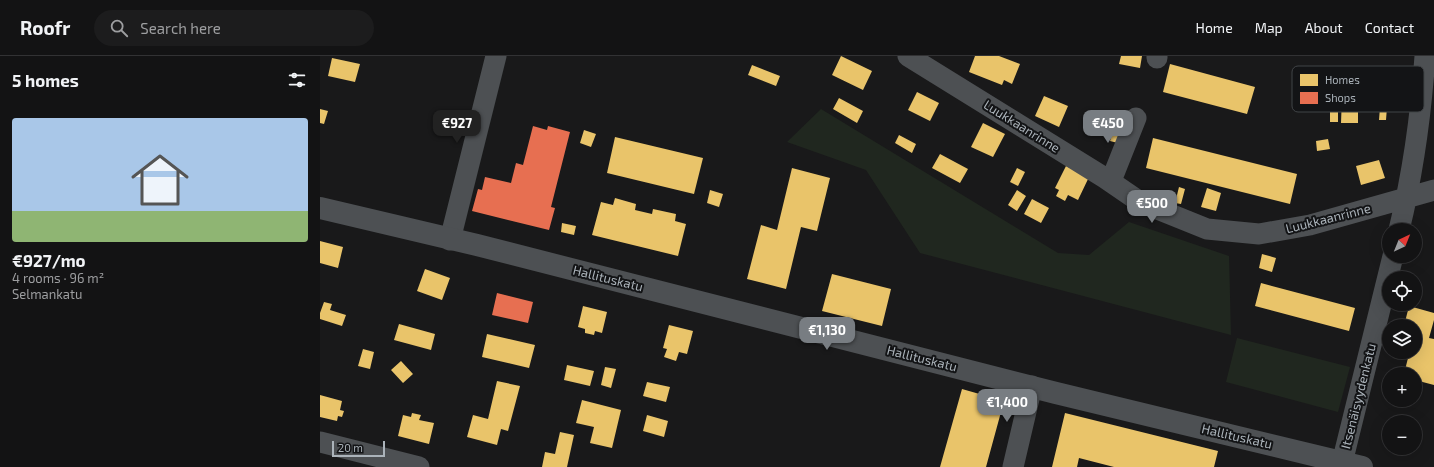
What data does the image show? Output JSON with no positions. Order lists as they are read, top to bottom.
{
  "streets": {
    "street": ["Luukkaanrinne", "Hallituskatu", "Itsenäisyydenkatu"]
  },
  "crossings": [
    ["Hallituskatu", "Itsenäisyydenkatu"]
  ],
  "legend": ["Homes", "Shops"],
  "scale_bar": "20 m",
  "north": "top right",
  "page": {
    "header": "Roofr",
    "search": "Search here",
    "nav": [
      "Home",
      "Map",
      "About",
      "Contact"
    ],
    "heading": "5 homes",
    "list": [
      {
        "name": "€927/mo",
        "note": "4 rooms · 96 m² · Selmankatu"
      }
    ],
    "price": [
      "€927",
      "€450",
      "€500",
      "€1,130",
      "€1,400"
    ],
    "map_buttons": ["+", "−"],
    "scale": "20 m"
  }
}
